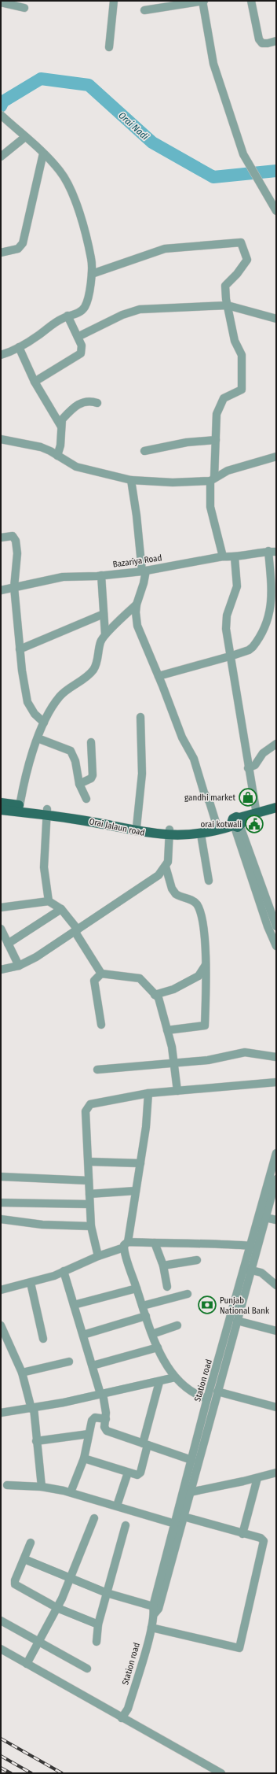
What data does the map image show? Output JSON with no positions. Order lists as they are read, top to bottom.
{
  "streets": {
    "main road": ["Orai Jalaun road"],
    "street": ["Bazariya Road", "Station road"]
  },
  "water": ["Orai Nadi"],
  "places": {
    "shop": ["gandhi market"],
    "public building": ["orai kotwali"],
    "bank": ["Punjab National Bank"]
  }
}
